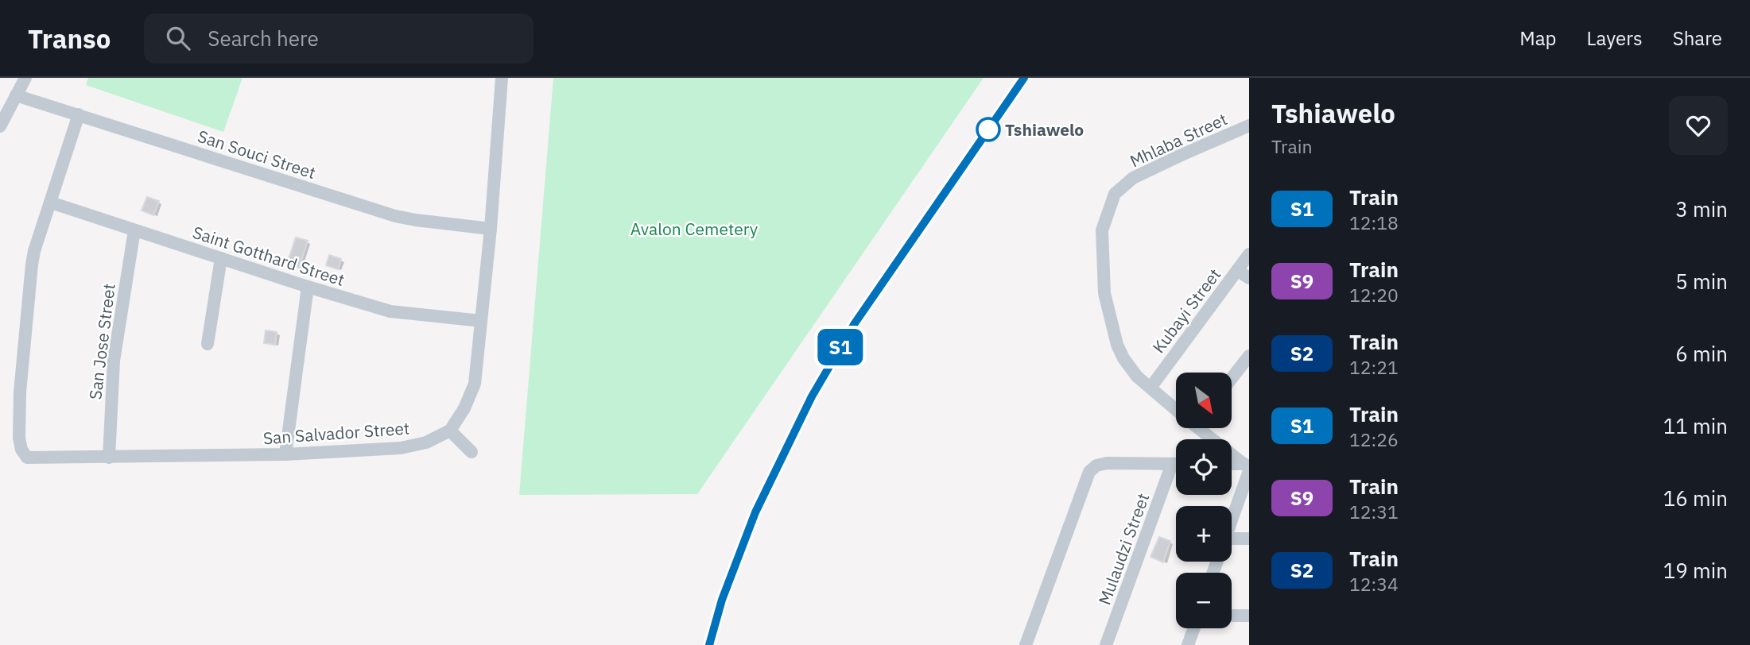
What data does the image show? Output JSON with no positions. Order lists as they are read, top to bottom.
{
  "streets": {
    "street": [
      "Mhlaba Street",
      "San Souci Street",
      "Saint Gotthard Street",
      "Kubayi Street",
      "San Jose Street",
      "San Salvador Street",
      "Mulaudzi Street"
    ]
  },
  "crossings": [
    ["Mhlaba Street", "Kubayi Street"],
    ["Saint Gotthard Street", "San Jose Street"],
    ["Saint Gotthard Street", "San Salvador Street"],
    ["San Jose Street", "San Salvador Street"]
  ],
  "parks": ["Avalon Cemetery"],
  "places": ["Tshiawelo"],
  "north": "bottom right",
  "page": {
    "header": "Transo",
    "search": "Search here",
    "nav": ["Map", "Layers", "Share"],
    "on_map": "S1",
    "heading": ["Tshiawelo", "Train"],
    "list": [
      {
        "mark": "S1",
        "name": "Train",
        "note": "12:18",
        "value": "3 min"
      },
      {
        "mark": "S9",
        "name": "Train",
        "note": "12:20",
        "value": "5 min"
      },
      {
        "mark": "S2",
        "name": "Train",
        "note": "12:21",
        "value": "6 min"
      },
      {
        "mark": "S1",
        "name": "Train",
        "note": "12:26",
        "value": "11 min"
      },
      {
        "mark": "S9",
        "name": "Train",
        "note": "12:31",
        "value": "16 min"
      },
      {
        "mark": "S2",
        "name": "Train",
        "note": "12:34",
        "value": "19 min"
      }
    ],
    "map_buttons": ["+", "−"]
  }
}
